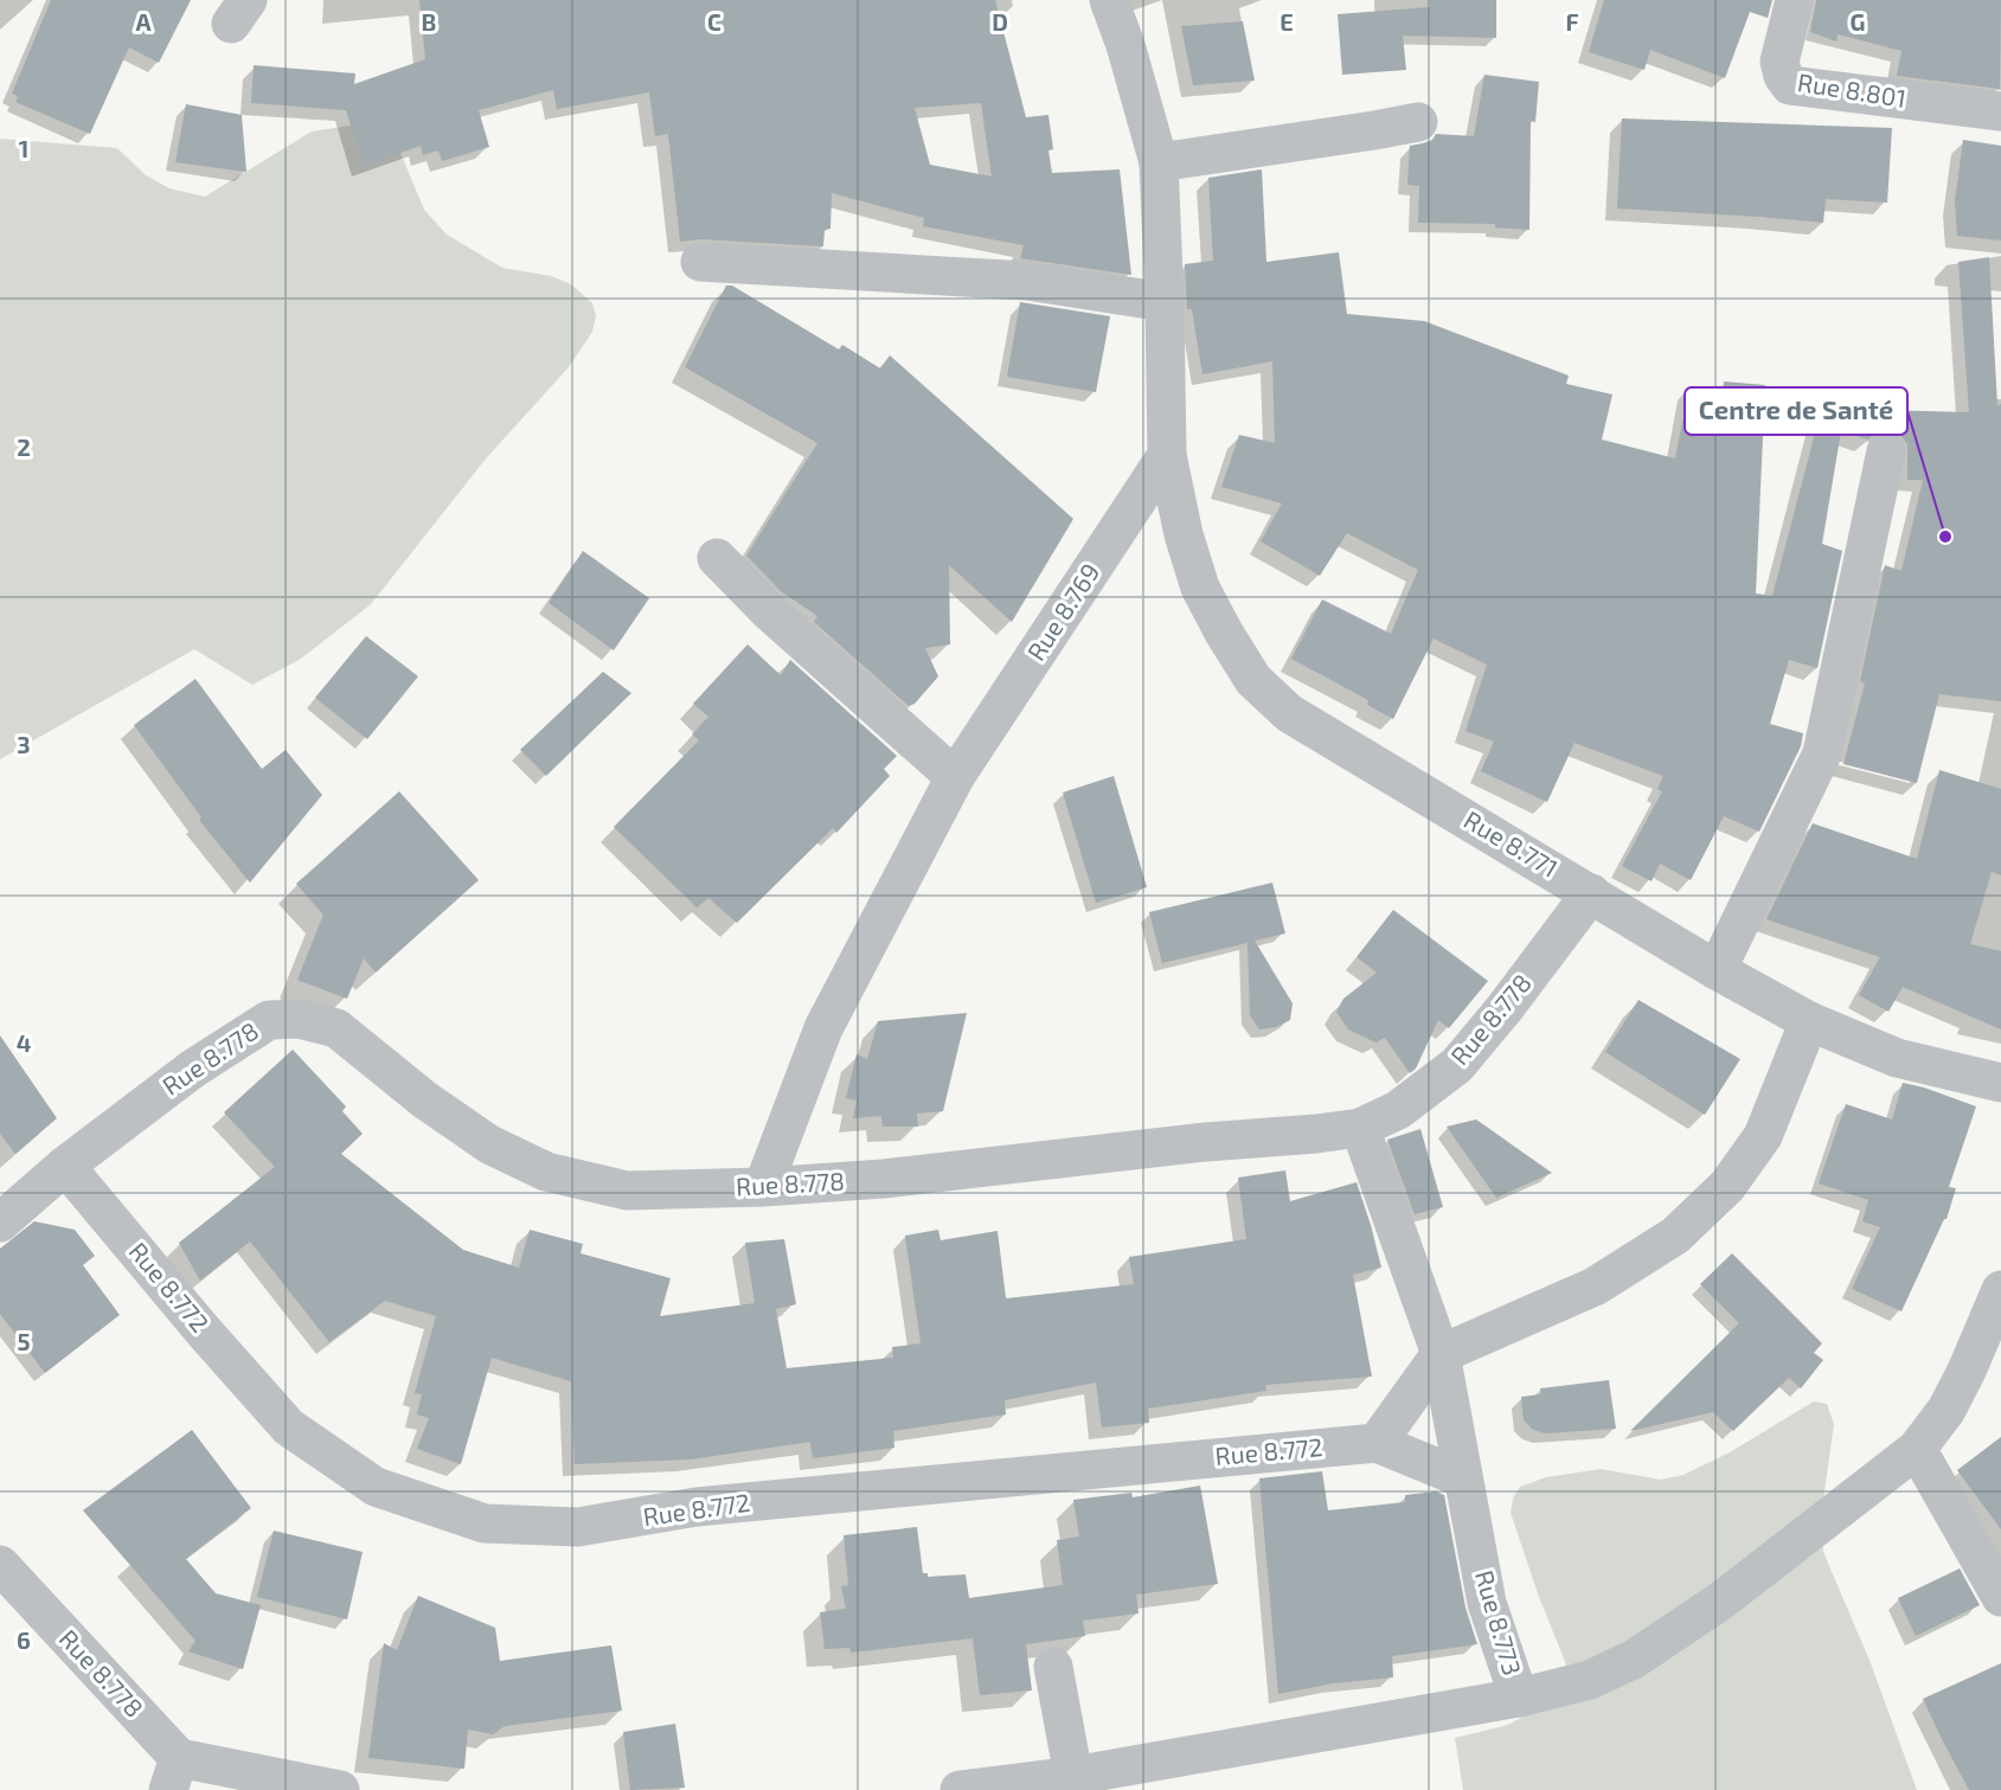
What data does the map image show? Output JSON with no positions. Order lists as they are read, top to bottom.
{
  "streets": {
    "street": [
      "Rue 8.801",
      "Rue 8.769",
      "Rue 8.771",
      "Rue 8.778",
      "Rue 8.772",
      "Rue 8.773"
    ]
  },
  "crossings": [
    ["Rue 8.769", "Rue 8.771"],
    ["Rue 8.769", "Rue 8.778"],
    ["Rue 8.771", "Rue 8.778"],
    ["Rue 8.778", "Rue 8.772"],
    ["Rue 8.778", "Rue 8.773"],
    ["Rue 8.772", "Rue 8.773"]
  ],
  "places": ["Centre de Santé"],
  "grid": {
    "columns": [
      "A",
      "B",
      "C",
      "D",
      "E",
      "F",
      "G"
    ],
    "rows": [
      "1",
      "2",
      "3",
      "4",
      "5",
      "6"
    ]
  }
}
